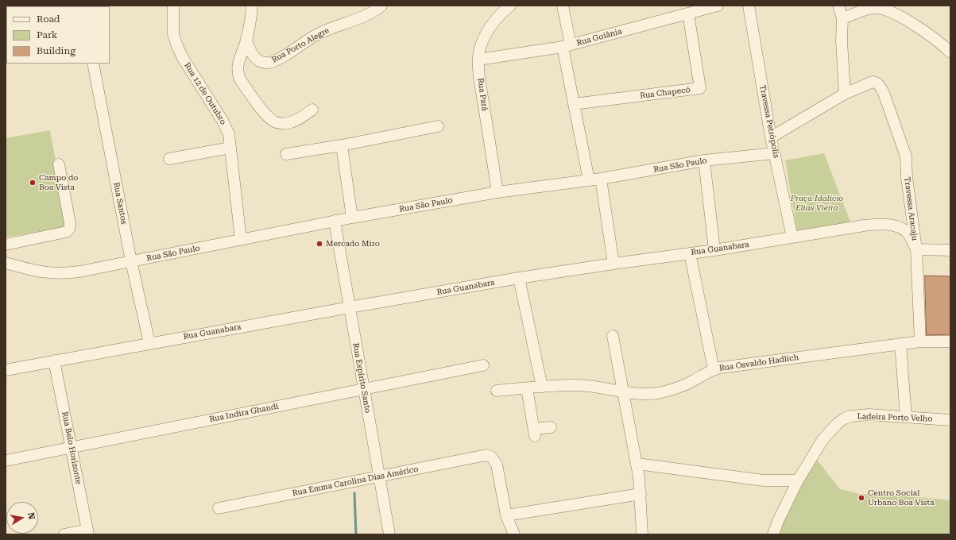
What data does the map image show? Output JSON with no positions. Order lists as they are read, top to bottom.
{
  "streets": {
    "street": [
      "Rua Goiânia",
      "Rua Porto Alegre",
      "Rua Chapecó",
      "Rua 12 de Outubro",
      "Rua Pará",
      "Travessa Petrópolis",
      "Rua São Paulo",
      "Rua Santos",
      "Travessa Aracaju",
      "Rua Guanabara",
      "Rua Osvaldo Hadlich",
      "Rua Espírito Santo",
      "Rua Indira Ghandi",
      "Ladeira Porto Velho",
      "Rua Belo Horizonte",
      "Rua Emma Carolina Dias Américo"
    ]
  },
  "crossings": [
    ["Rua Goiânia", "Rua Chapecó"],
    ["Rua Goiânia", "Rua Pará"],
    ["Rua 12 de Outubro", "Rua São Paulo"],
    ["Rua Pará", "Rua São Paulo"],
    ["Travessa Petrópolis", "Rua São Paulo"],
    ["Travessa Petrópolis", "Rua Guanabara"],
    ["Rua São Paulo", "Rua Santos"],
    ["Rua São Paulo", "Rua Espírito Santo"],
    ["Rua Santos", "Rua Guanabara"],
    ["Travessa Aracaju", "Rua Guanabara"],
    ["Travessa Aracaju", "Rua Osvaldo Hadlich"],
    ["Rua Guanabara", "Rua Espírito Santo"],
    ["Rua Guanabara", "Rua Belo Horizonte"],
    ["Rua Espírito Santo", "Rua Indira Ghandi"],
    ["Rua Espírito Santo", "Rua Emma Carolina Dias Américo"],
    ["Rua Indira Ghandi", "Rua Belo Horizonte"]
  ],
  "parks": ["Praça Idalício Elias Vieira"],
  "places": ["Campo do Boa Vista", "Mercado Miro", "Centro Social Urbano Boa Vista"],
  "legend": ["Road", "Park", "Building"],
  "north": "right"
}
